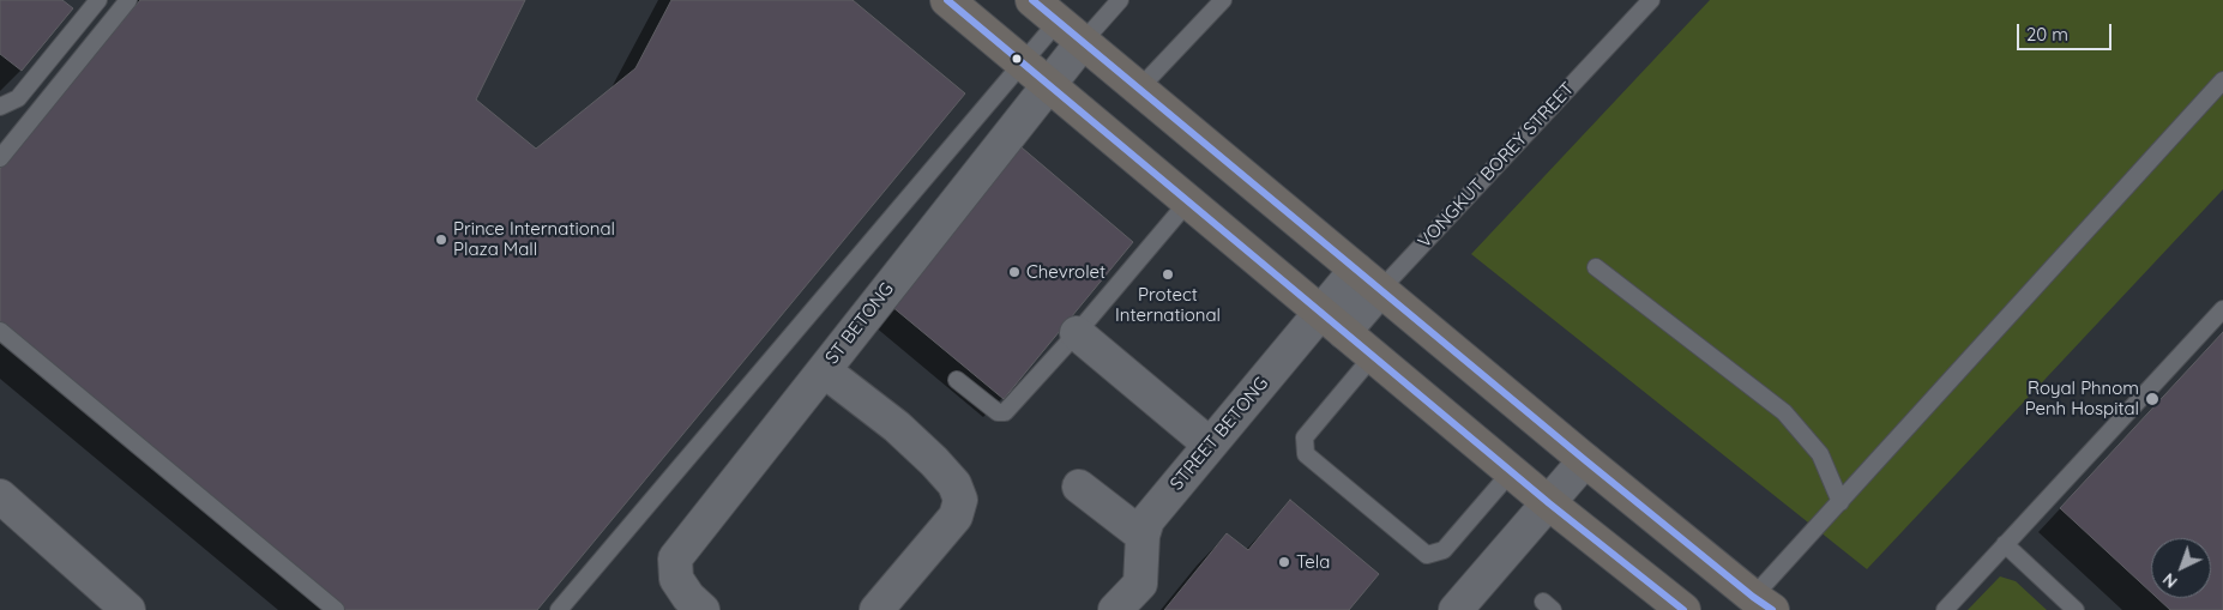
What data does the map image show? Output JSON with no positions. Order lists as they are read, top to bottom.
{
  "streets": {
    "street": ["VONGKUT BOREY STREET", "ST BETONG", "STREET BETONG"]
  },
  "crossings": [
    ["VONGKUT BOREY STREET", "STREET BETONG"]
  ],
  "places": [
    "Prince International Plaza Mall",
    "Chevrolet",
    "Protect International",
    "Royal Phnom Penh Hospital",
    "Tela"
  ],
  "scale_bar": "20 m",
  "north": "bottom left"
}
